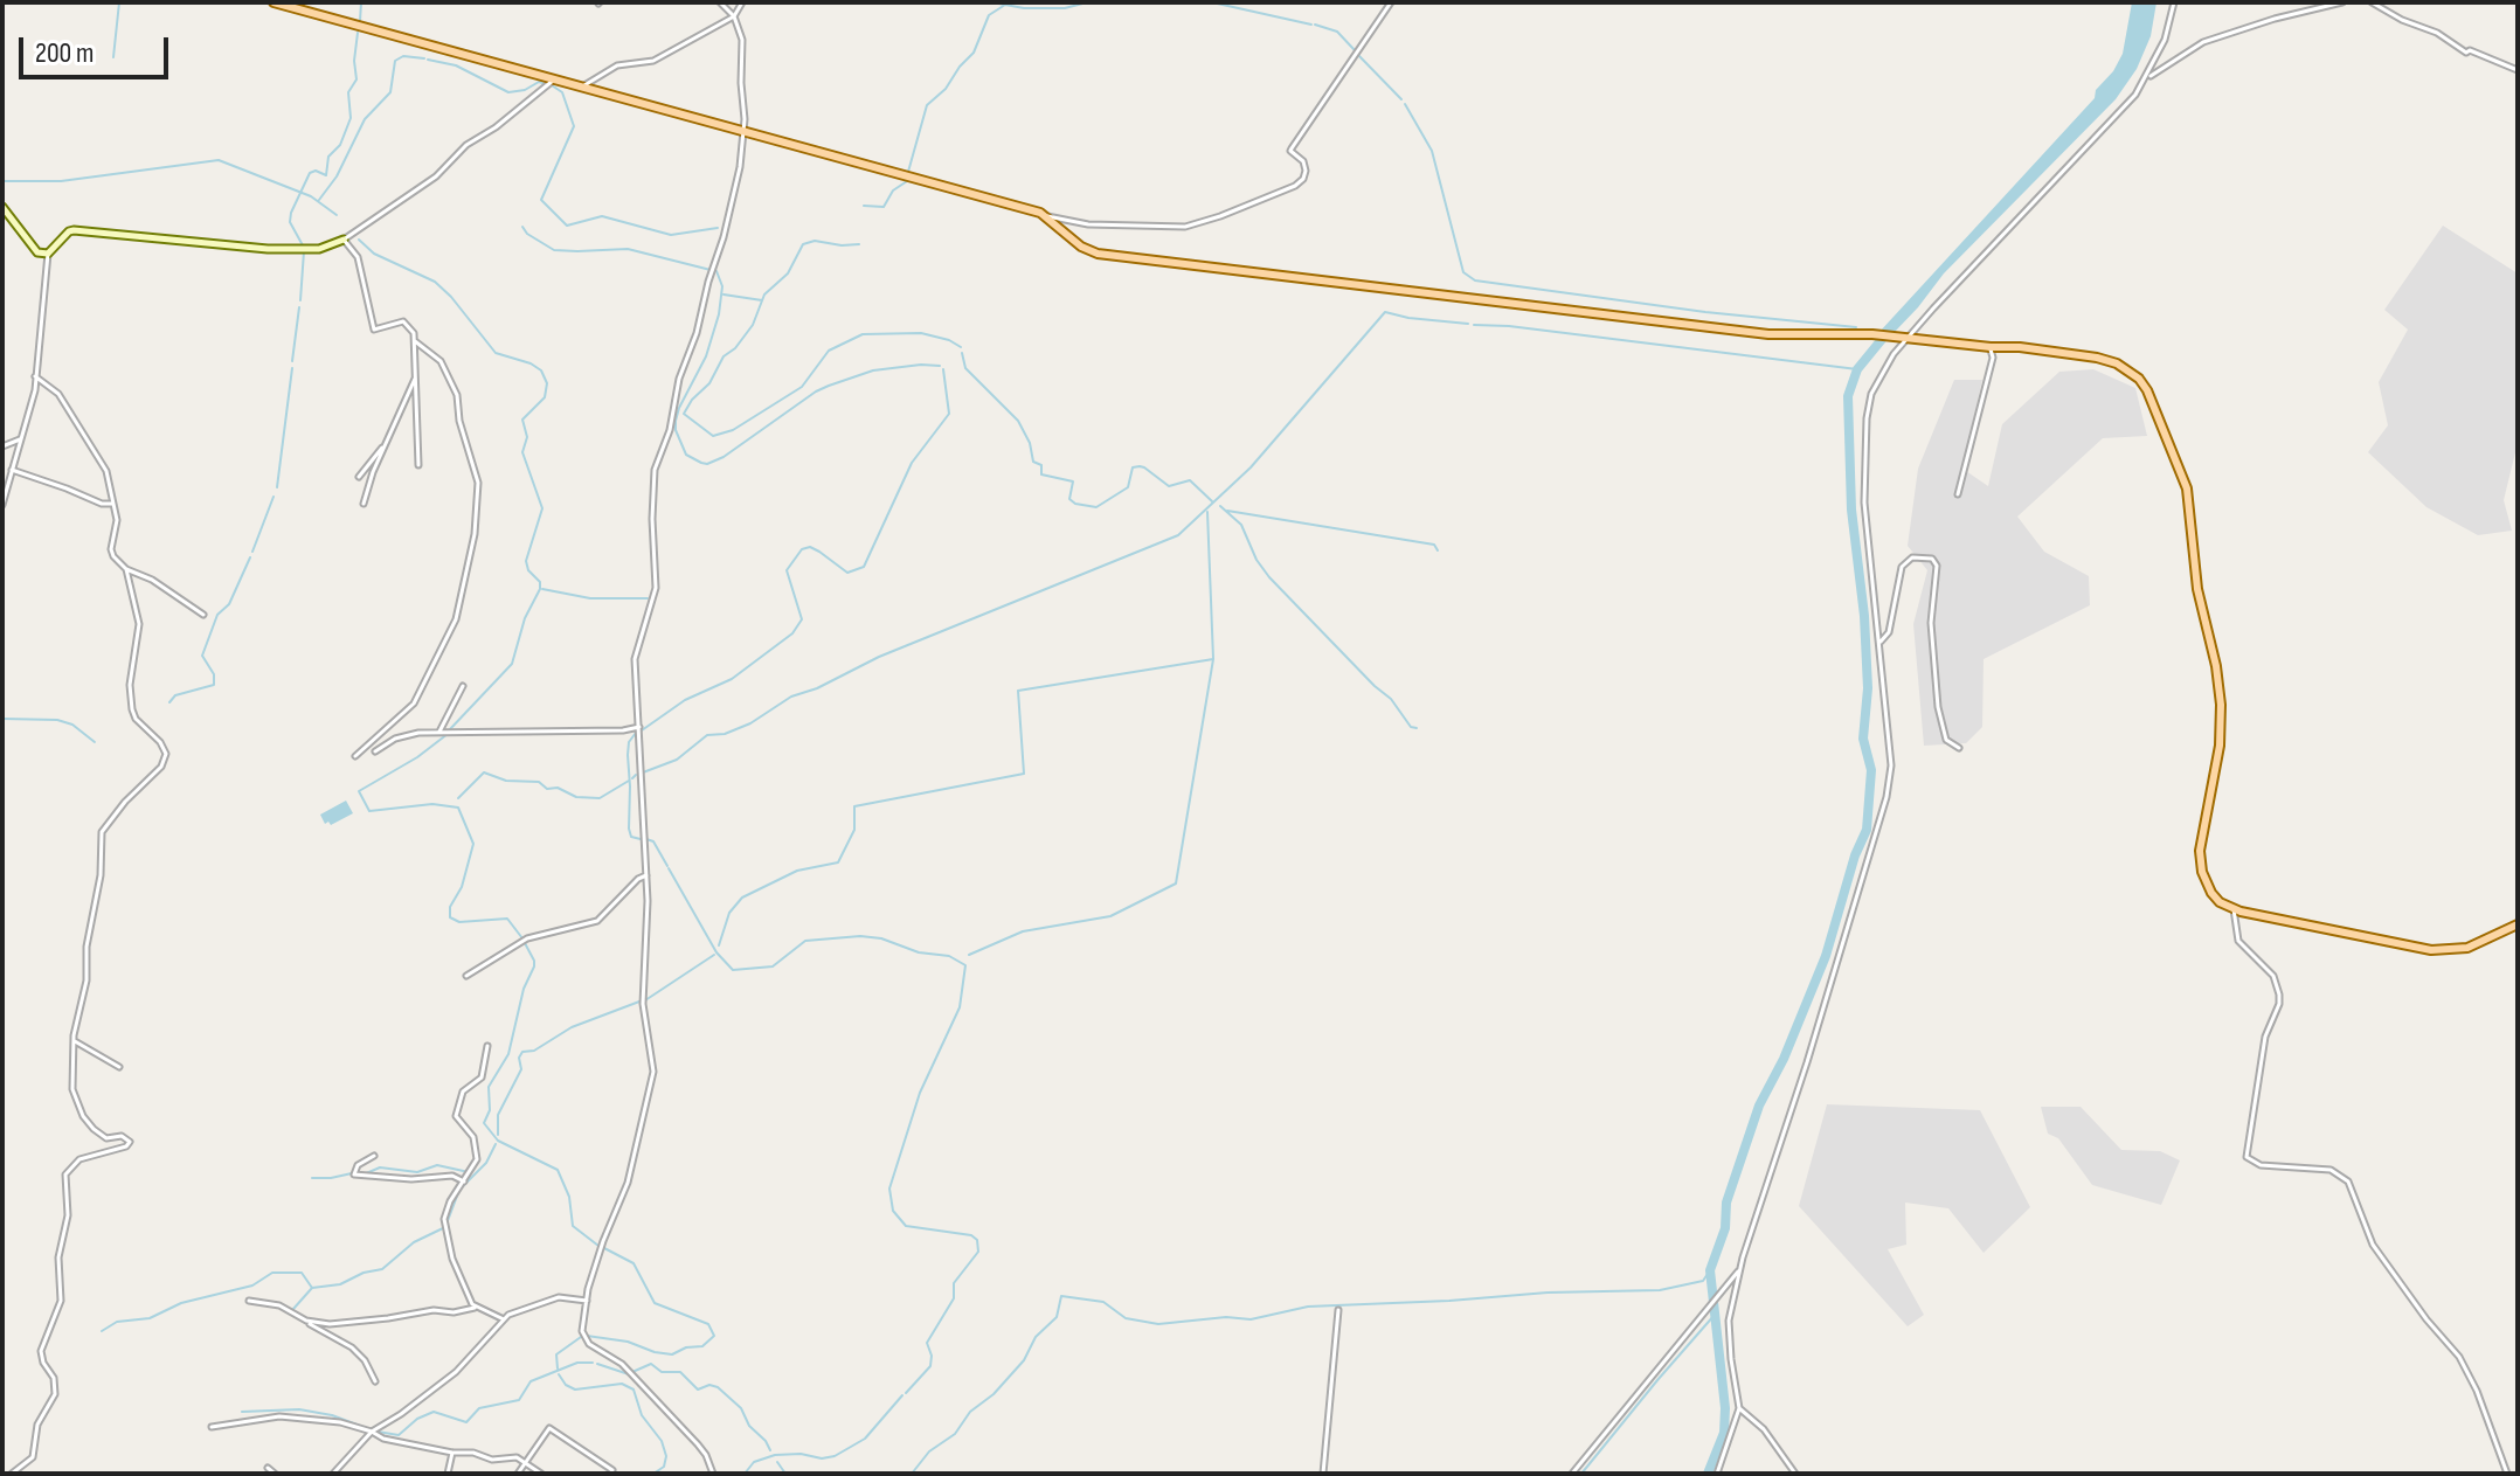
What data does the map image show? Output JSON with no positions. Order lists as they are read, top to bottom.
{
  "scale_bar": "200 m"
}
